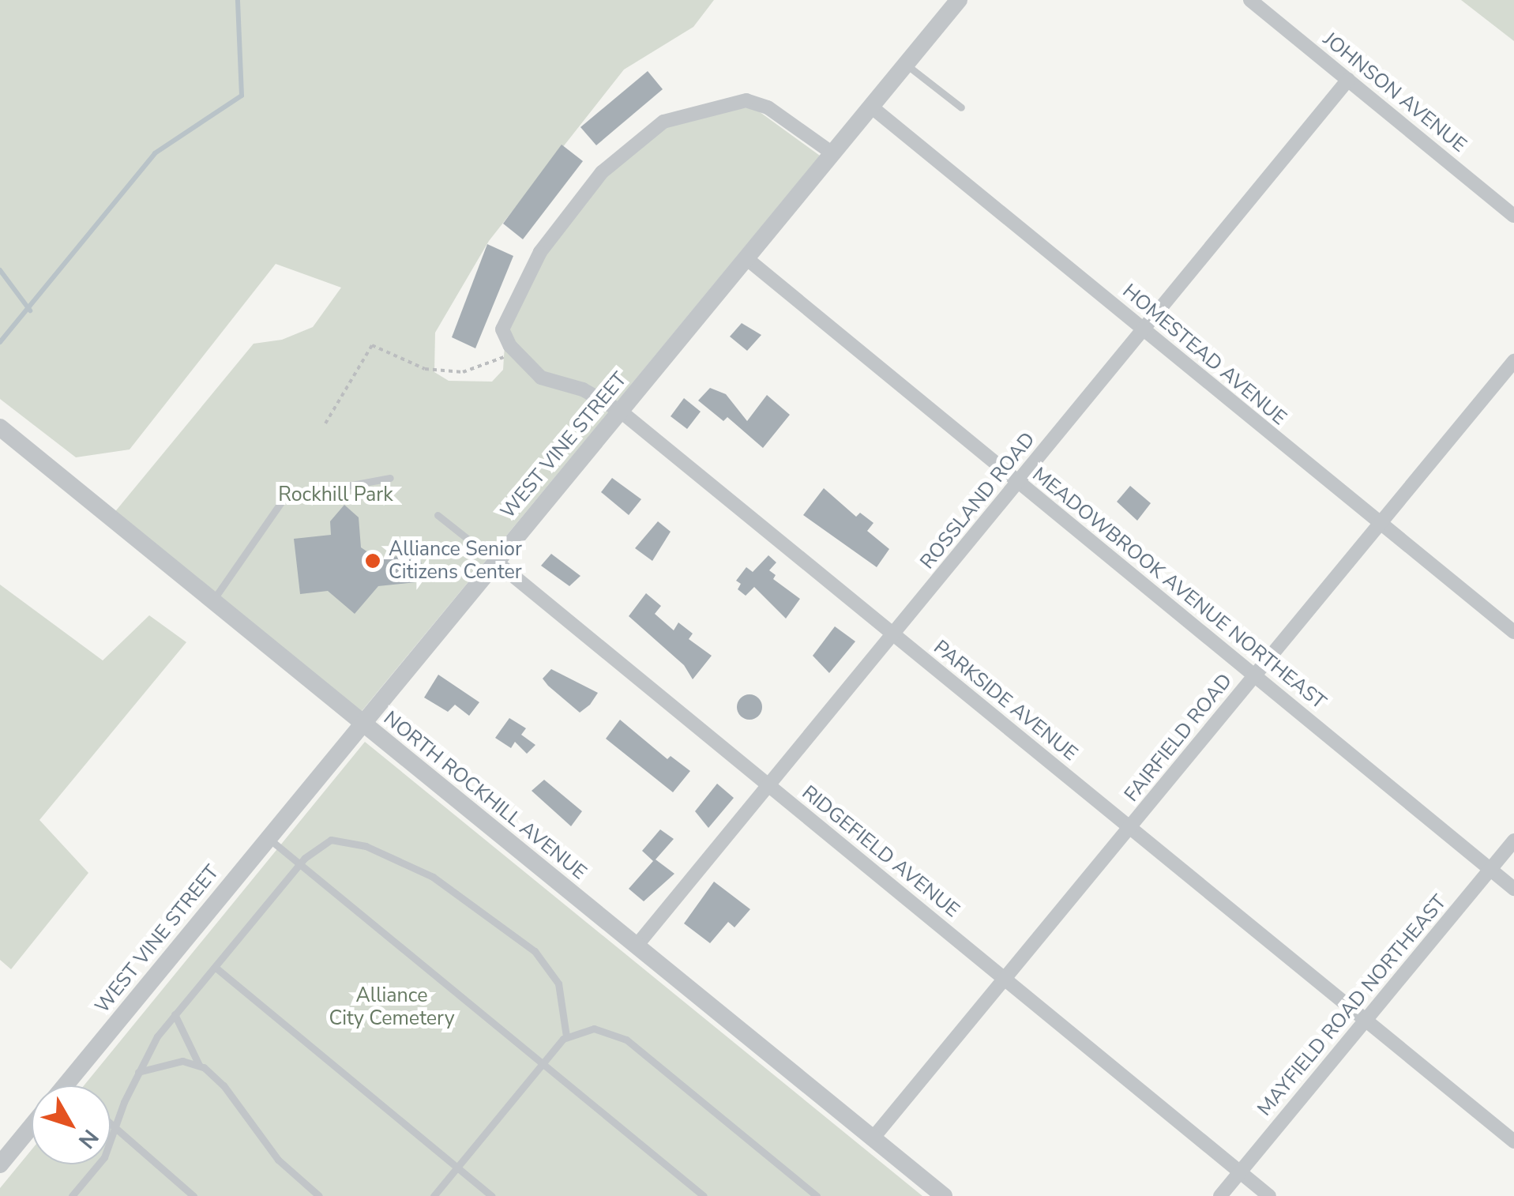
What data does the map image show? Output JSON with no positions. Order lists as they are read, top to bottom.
{
  "streets": {
    "street": [
      "JOHNSON AVENUE",
      "HOMESTEAD AVENUE",
      "WEST VINE STREET",
      "ROSSLAND ROAD",
      "MEADOWBROOK AVENUE NORTHEAST",
      "PARKSIDE AVENUE",
      "FAIRFIELD ROAD",
      "NORTH ROCKHILL AVENUE",
      "RIDGEFIELD AVENUE",
      "MAYFIELD ROAD NORTHEAST"
    ]
  },
  "crossings": [
    ["JOHNSON AVENUE", "ROSSLAND ROAD"],
    ["HOMESTEAD AVENUE", "WEST VINE STREET"],
    ["HOMESTEAD AVENUE", "ROSSLAND ROAD"],
    ["HOMESTEAD AVENUE", "FAIRFIELD ROAD"],
    ["WEST VINE STREET", "MEADOWBROOK AVENUE NORTHEAST"],
    ["WEST VINE STREET", "PARKSIDE AVENUE"],
    ["WEST VINE STREET", "NORTH ROCKHILL AVENUE"],
    ["WEST VINE STREET", "RIDGEFIELD AVENUE"],
    ["ROSSLAND ROAD", "MEADOWBROOK AVENUE NORTHEAST"],
    ["ROSSLAND ROAD", "PARKSIDE AVENUE"],
    ["ROSSLAND ROAD", "NORTH ROCKHILL AVENUE"],
    ["ROSSLAND ROAD", "RIDGEFIELD AVENUE"],
    ["MEADOWBROOK AVENUE NORTHEAST", "FAIRFIELD ROAD"],
    ["MEADOWBROOK AVENUE NORTHEAST", "MAYFIELD ROAD NORTHEAST"],
    ["PARKSIDE AVENUE", "FAIRFIELD ROAD"],
    ["PARKSIDE AVENUE", "MAYFIELD ROAD NORTHEAST"],
    ["FAIRFIELD ROAD", "NORTH ROCKHILL AVENUE"],
    ["FAIRFIELD ROAD", "RIDGEFIELD AVENUE"],
    ["RIDGEFIELD AVENUE", "MAYFIELD ROAD NORTHEAST"]
  ],
  "parks": ["Rockhill Park", "Alliance City Cemetery"],
  "places": ["Alliance Senior Citizens Center"],
  "north": "bottom right"
}
